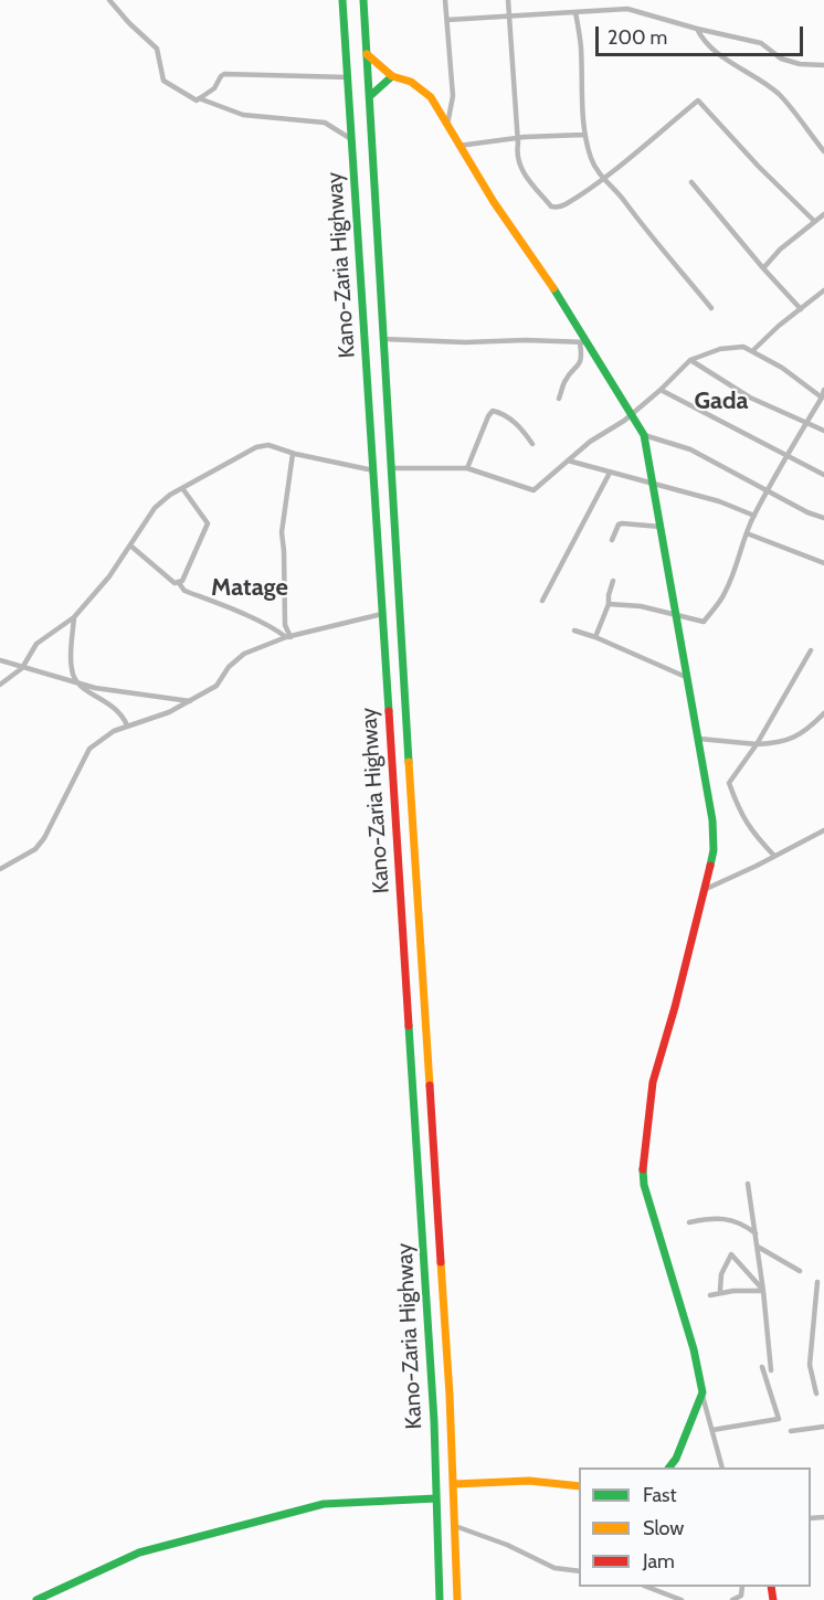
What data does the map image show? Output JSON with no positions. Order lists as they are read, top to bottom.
{
  "streets": {
    "main road": ["Kano-Zaria Highway"]
  },
  "districts": ["Gada", "Matage"],
  "legend": ["Fast", "Slow", "Jam"],
  "scale_bar": "200 m"
}
